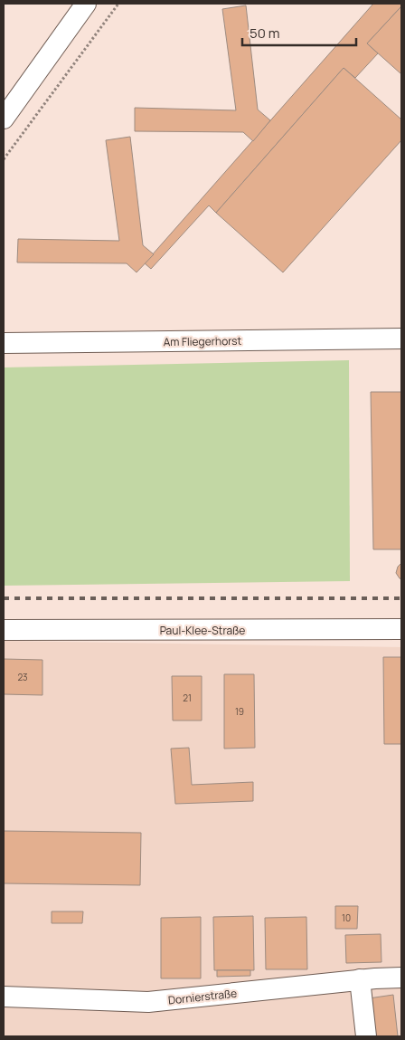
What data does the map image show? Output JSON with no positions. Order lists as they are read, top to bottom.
{
  "streets": {
    "street": ["Am Fliegerhorst", "Paul-Klee-Straße", "Dornierstraße"]
  },
  "house_numbers": [
    "23",
    "21",
    "19",
    "10"
  ],
  "scale_bar": "50 m"
}
